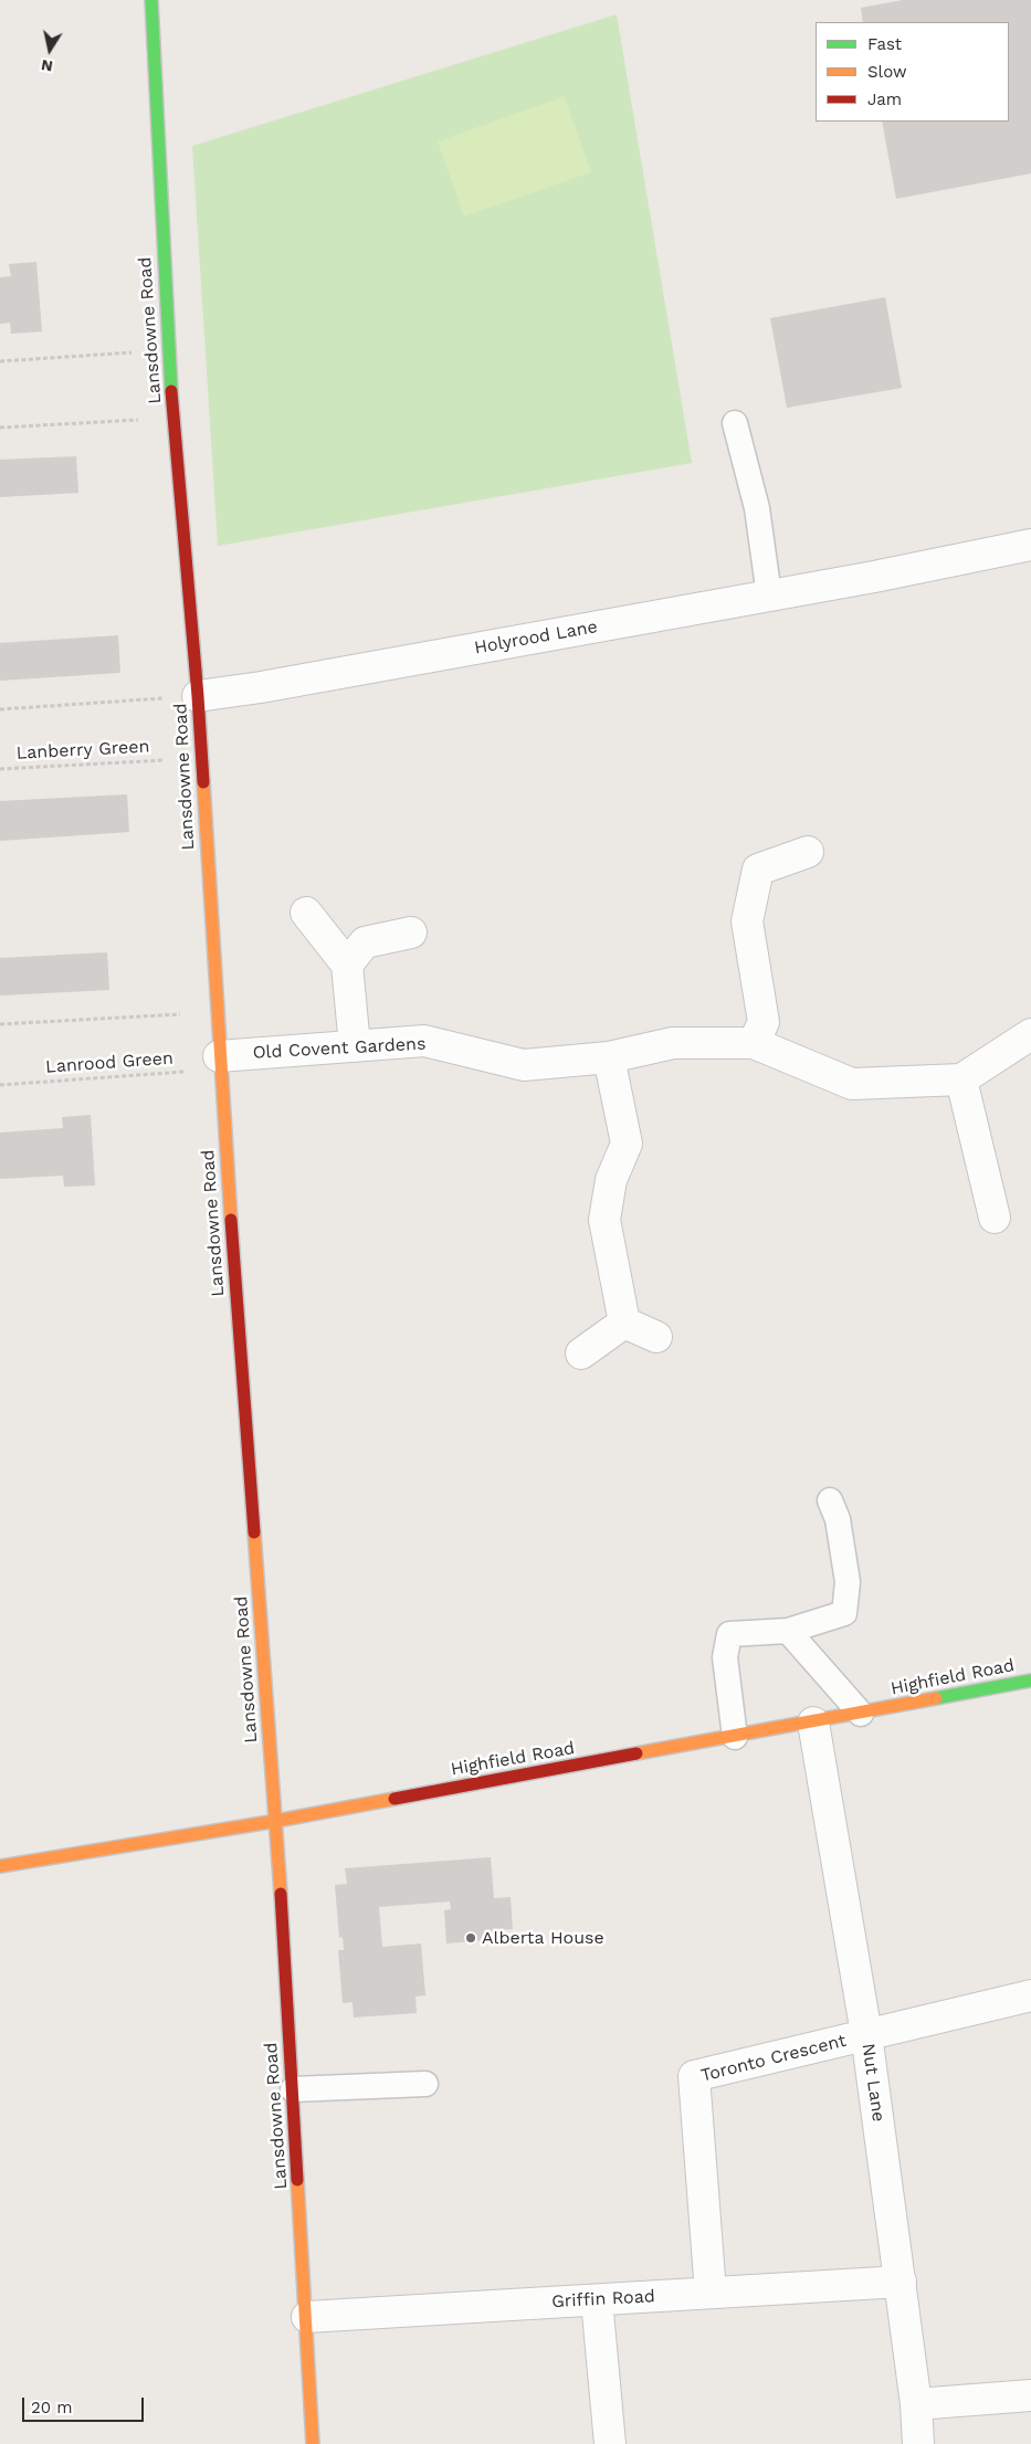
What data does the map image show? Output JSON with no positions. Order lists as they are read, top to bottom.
{
  "streets": {
    "street": [
      "Lansdowne Road",
      "Holyrood Lane",
      "Old Covent Gardens",
      "Highfield Road",
      "Toronto Crescent",
      "Nut Lane",
      "Griffin Road"
    ],
    "path": ["Lanberry Green", "Lanrood Green"]
  },
  "crossings": [
    ["Lansdowne Road", "Holyrood Lane"],
    ["Lansdowne Road", "Lanberry Green"],
    ["Lansdowne Road", "Old Covent Gardens"],
    ["Lansdowne Road", "Lanrood Green"],
    ["Lansdowne Road", "Highfield Road"],
    ["Lansdowne Road", "Griffin Road"],
    ["Old Covent Gardens", "Lanrood Green"],
    ["Highfield Road", "Nut Lane"],
    ["Toronto Crescent", "Nut Lane"],
    ["Toronto Crescent", "Griffin Road"],
    ["Nut Lane", "Griffin Road"]
  ],
  "places": ["Alberta House"],
  "legend": ["Fast", "Slow", "Jam"],
  "scale_bar": "20 m",
  "north": "bottom"
}
